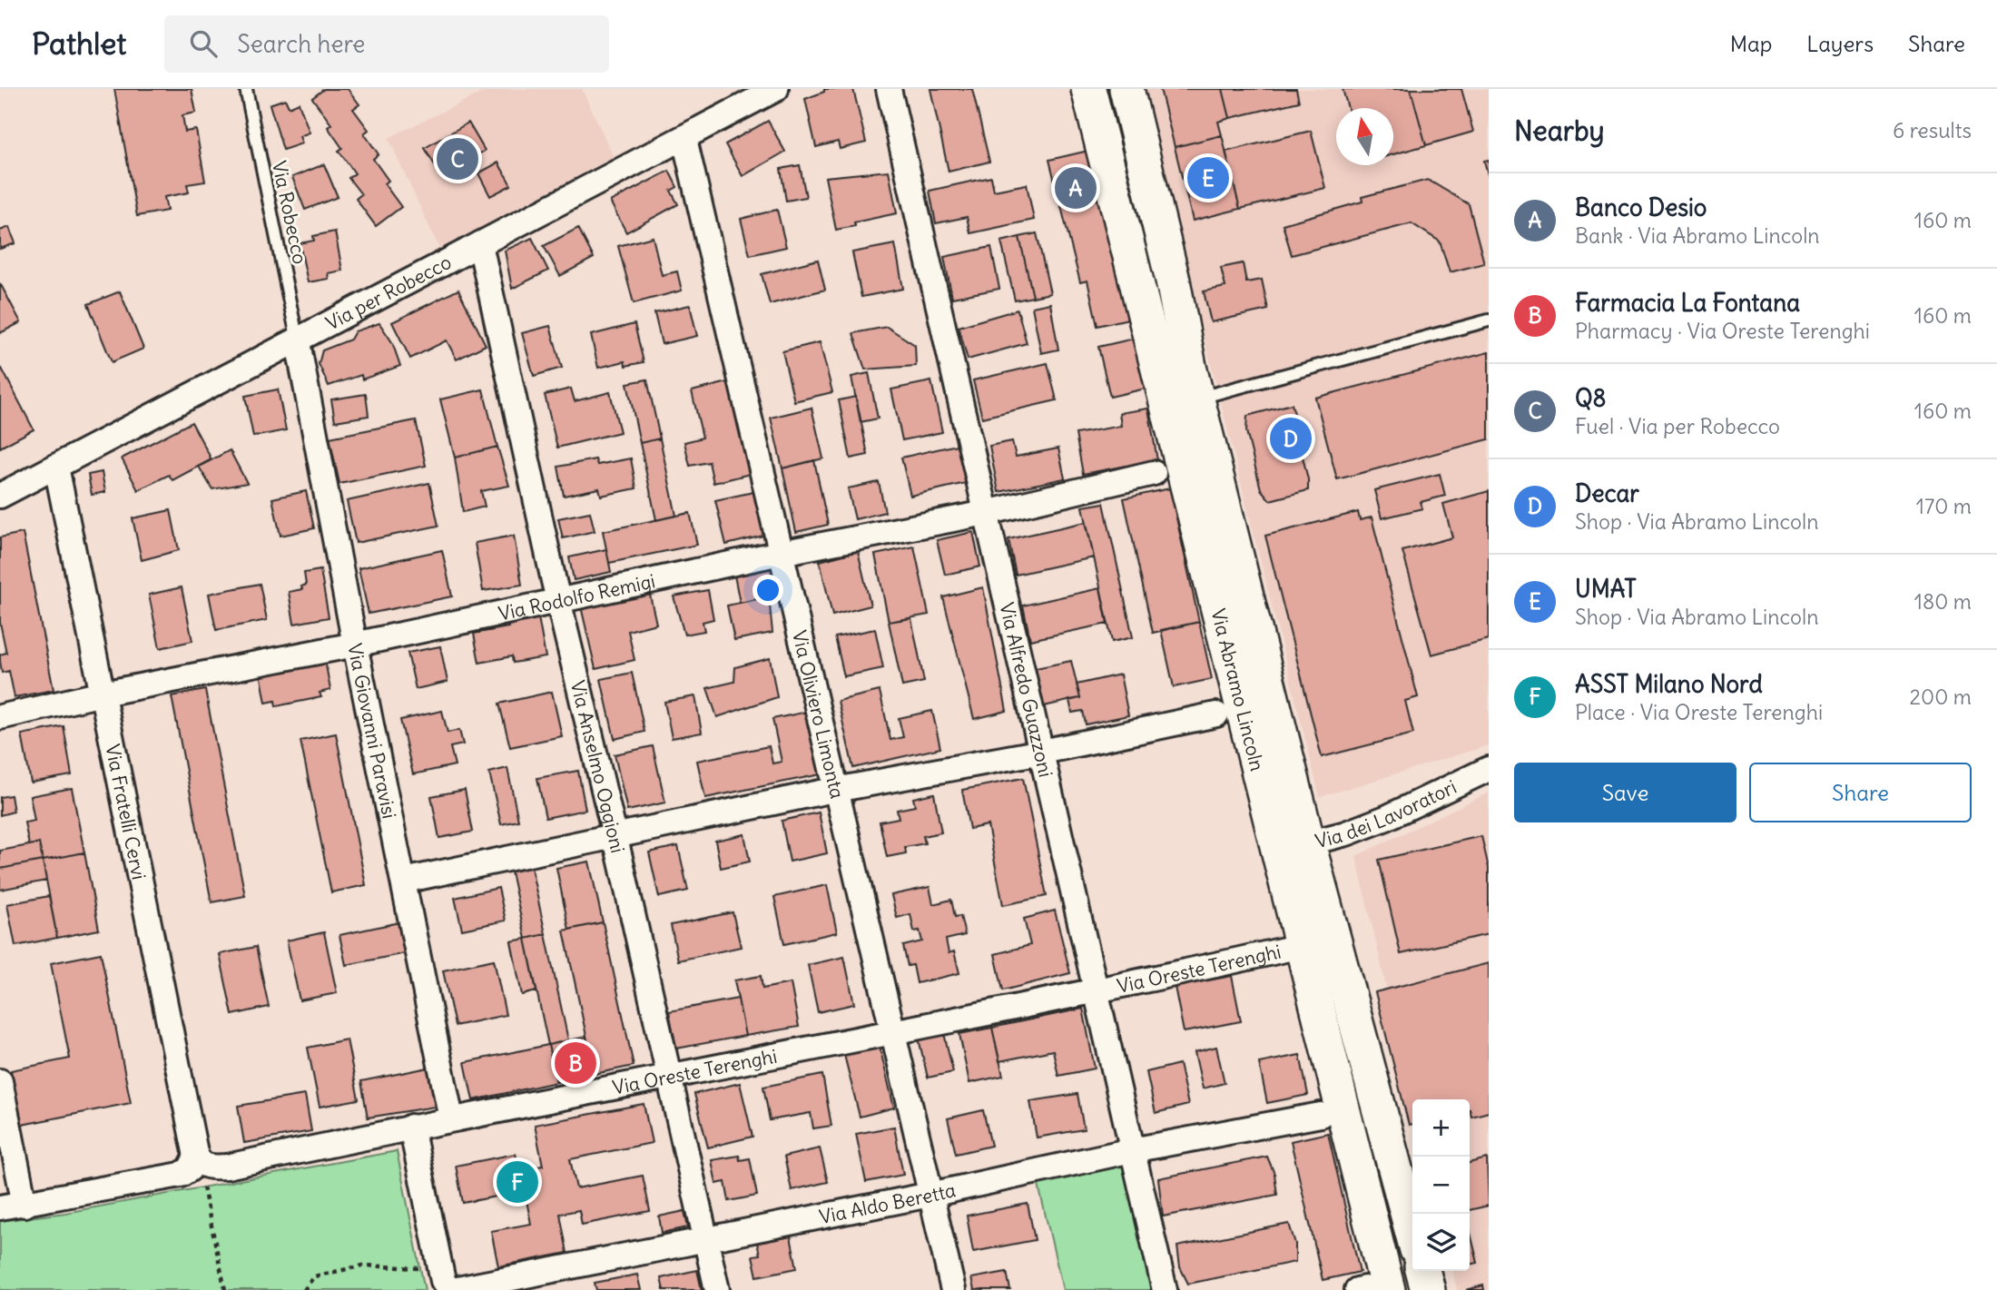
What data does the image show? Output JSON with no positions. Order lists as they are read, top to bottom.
{
  "streets": {
    "main road": ["Via Abramo Lincoln"],
    "street": [
      "Via per Robecco",
      "Via Rodolfo Remigi",
      "Via Alfredo Guazzoni",
      "Via Oliviero Limonta",
      "Via Giovanni Paravisi",
      "Via Anselmo Oggioni",
      "Via Fratelli Cervi",
      "Via dei Lavoratori",
      "Via Oreste Terenghi",
      "Via Aldo Beretta"
    ],
    "lane": ["Via Robecco"]
  },
  "crossings": [
    ["Via Robecco", "Via per Robecco"],
    ["Via Robecco", "Via Giovanni Paravisi"],
    ["Via per Robecco", "Via Oliviero Limonta"],
    ["Via per Robecco", "Via Giovanni Paravisi"],
    ["Via per Robecco", "Via Anselmo Oggioni"],
    ["Via per Robecco", "Via Fratelli Cervi"],
    ["Via Rodolfo Remigi", "Via Alfredo Guazzoni"],
    ["Via Rodolfo Remigi", "Via Oliviero Limonta"],
    ["Via Rodolfo Remigi", "Via Giovanni Paravisi"],
    ["Via Rodolfo Remigi", "Via Anselmo Oggioni"],
    ["Via Rodolfo Remigi", "Via Fratelli Cervi"],
    ["Via Alfredo Guazzoni", "Via Oreste Terenghi"],
    ["Via Alfredo Guazzoni", "Via Aldo Beretta"],
    ["Via Abramo Lincoln", "Via dei Lavoratori"],
    ["Via Abramo Lincoln", "Via Oreste Terenghi"],
    ["Via Oliviero Limonta", "Via Oreste Terenghi"],
    ["Via Oliviero Limonta", "Via Aldo Beretta"],
    ["Via Giovanni Paravisi", "Via Oreste Terenghi"],
    ["Via Anselmo Oggioni", "Via Oreste Terenghi"],
    ["Via Anselmo Oggioni", "Via Aldo Beretta"],
    ["Via Fratelli Cervi", "Via Oreste Terenghi"]
  ],
  "north": "top",
  "page": {
    "header": "Pathlet",
    "search": "Search here",
    "nav": ["Map", "Layers", "Share"],
    "heading": ["Nearby", "6 results"],
    "pins": [
      "C",
      "E",
      "A",
      "D",
      "B",
      "F"
    ],
    "list": [
      {
        "mark": "A",
        "name": "Banco Desio",
        "note": "Bank · Via Abramo Lincoln",
        "value": "160 m"
      },
      {
        "mark": "B",
        "name": "Farmacia La Fontana",
        "note": "Pharmacy · Via Oreste Terenghi",
        "value": "160 m"
      },
      {
        "mark": "C",
        "name": "Q8",
        "note": "Fuel · Via per Robecco",
        "value": "160 m"
      },
      {
        "mark": "D",
        "name": "Decar",
        "note": "Shop · Via Abramo Lincoln",
        "value": "170 m"
      },
      {
        "mark": "E",
        "name": "UMAT",
        "note": "Shop · Via Abramo Lincoln",
        "value": "180 m"
      },
      {
        "mark": "F",
        "name": "ASST Milano Nord",
        "note": "Place · Via Oreste Terenghi",
        "value": "200 m"
      }
    ],
    "buttons": ["Save", "Share"],
    "map_buttons": ["+", "−"]
  }
}
